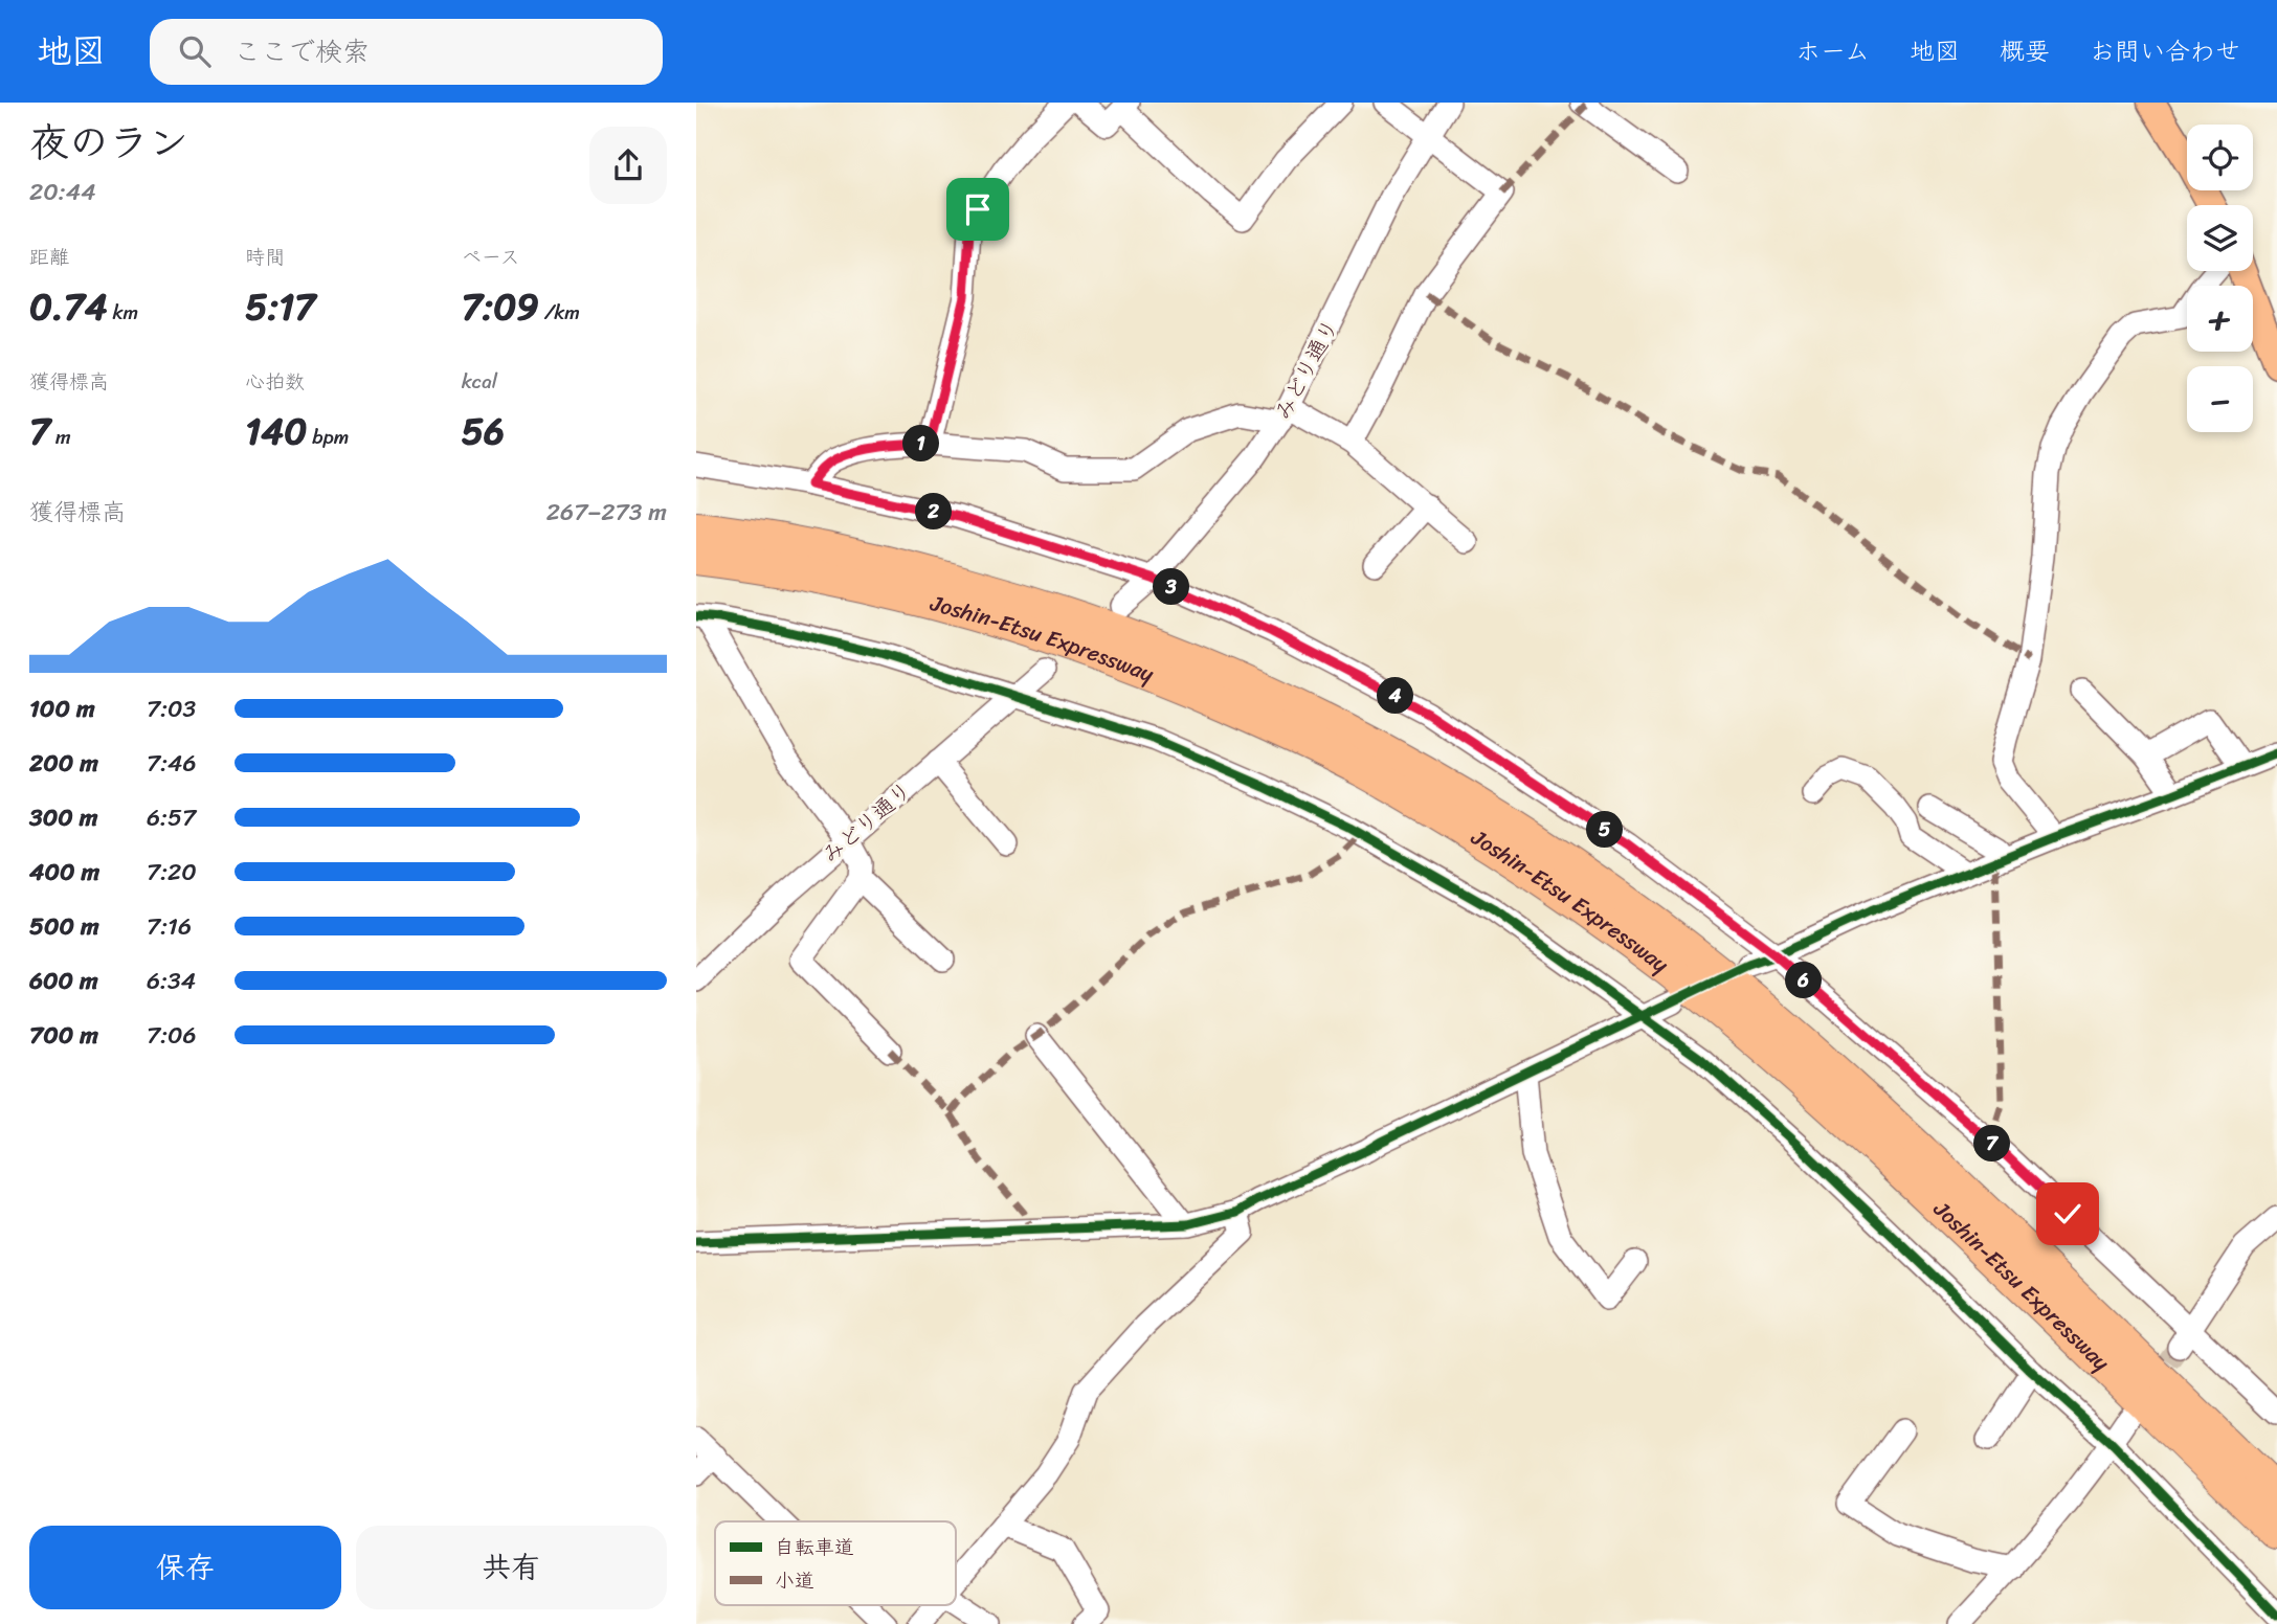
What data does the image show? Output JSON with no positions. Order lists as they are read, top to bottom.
{
  "streets": {
    "highway": ["Joshin-Etsu Expressway"],
    "street": ["みどり通り"]
  },
  "legend": ["自転車道", "小道"],
  "page": {
    "header": "地図",
    "search": "ここで検索",
    "nav": [
      "ホーム",
      "地図",
      "概要",
      "お問い合わせ"
    ],
    "heading": ["夜のラン", "20:44"],
    "map_buttons": ["+", "−"],
    "stats": [
      ["距離", "0.74 km"],
      ["時間", "5:17"],
      ["ペース", "7:09 /km"],
      ["獲得標高", "7 m"],
      ["心拍数", "140 bpm"],
      ["kcal", "56"]
    ],
    "pins": [
      "1",
      "2",
      "3",
      "4",
      "5",
      "6",
      "7"
    ],
    "chart": ["獲得標高", "267–273 m"],
    "list": [
      {
        "name": "100 m",
        "note": "7:03"
      },
      {
        "name": "200 m",
        "note": "7:46"
      },
      {
        "name": "300 m",
        "note": "6:57"
      },
      {
        "name": "400 m",
        "note": "7:20"
      },
      {
        "name": "500 m",
        "note": "7:16"
      },
      {
        "name": "600 m",
        "note": "6:34"
      },
      {
        "name": "700 m",
        "note": "7:06"
      }
    ],
    "buttons": ["保存", "共有"]
  }
}
